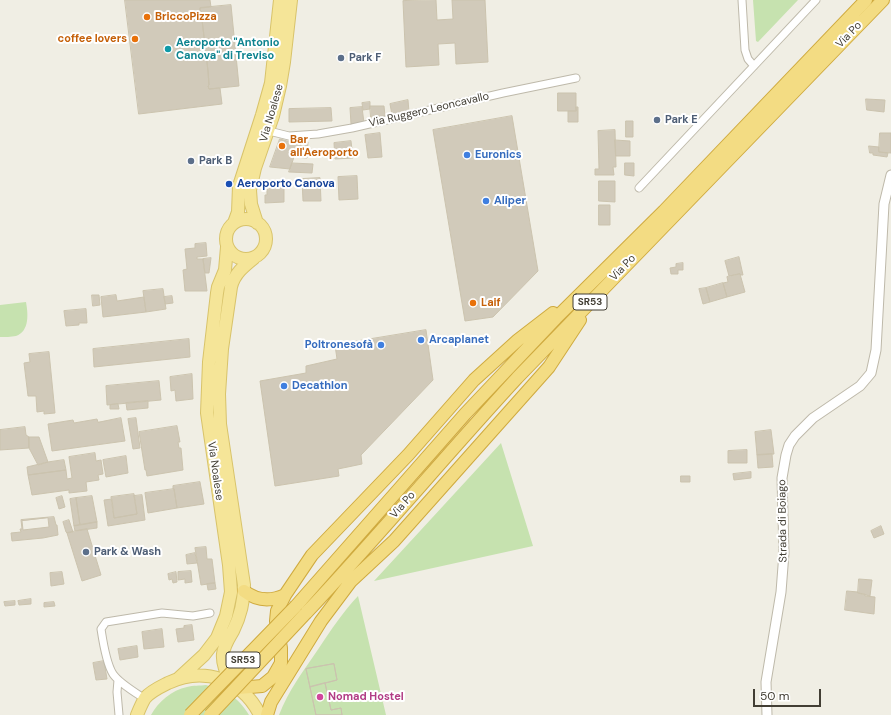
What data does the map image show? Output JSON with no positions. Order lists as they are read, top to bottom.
{
  "streets": {
    "highway": ["Via Po", "SR53"],
    "main road": ["Via Noalese"],
    "street": ["Via Ruggero Leoncavallo", "Strada di Boiago"]
  },
  "crossings": [
    ["Via Ruggero Leoncavallo", "Via Noalese"]
  ],
  "places": [
    "BriccoPizza",
    "coffee lovers",
    "Aeroporto \"Antonio Canova\" di Treviso",
    "Park F",
    "Park E",
    "Bar all'Aeroporto",
    "Euronics",
    "Park B",
    "Aeroporto Canova",
    "Aliper",
    "Laif",
    "Arcaplanet",
    "Poltronesofà",
    "Decathlon",
    "Park & Wash",
    "Nomad Hostel"
  ],
  "scale_bar": "50 m"
}
